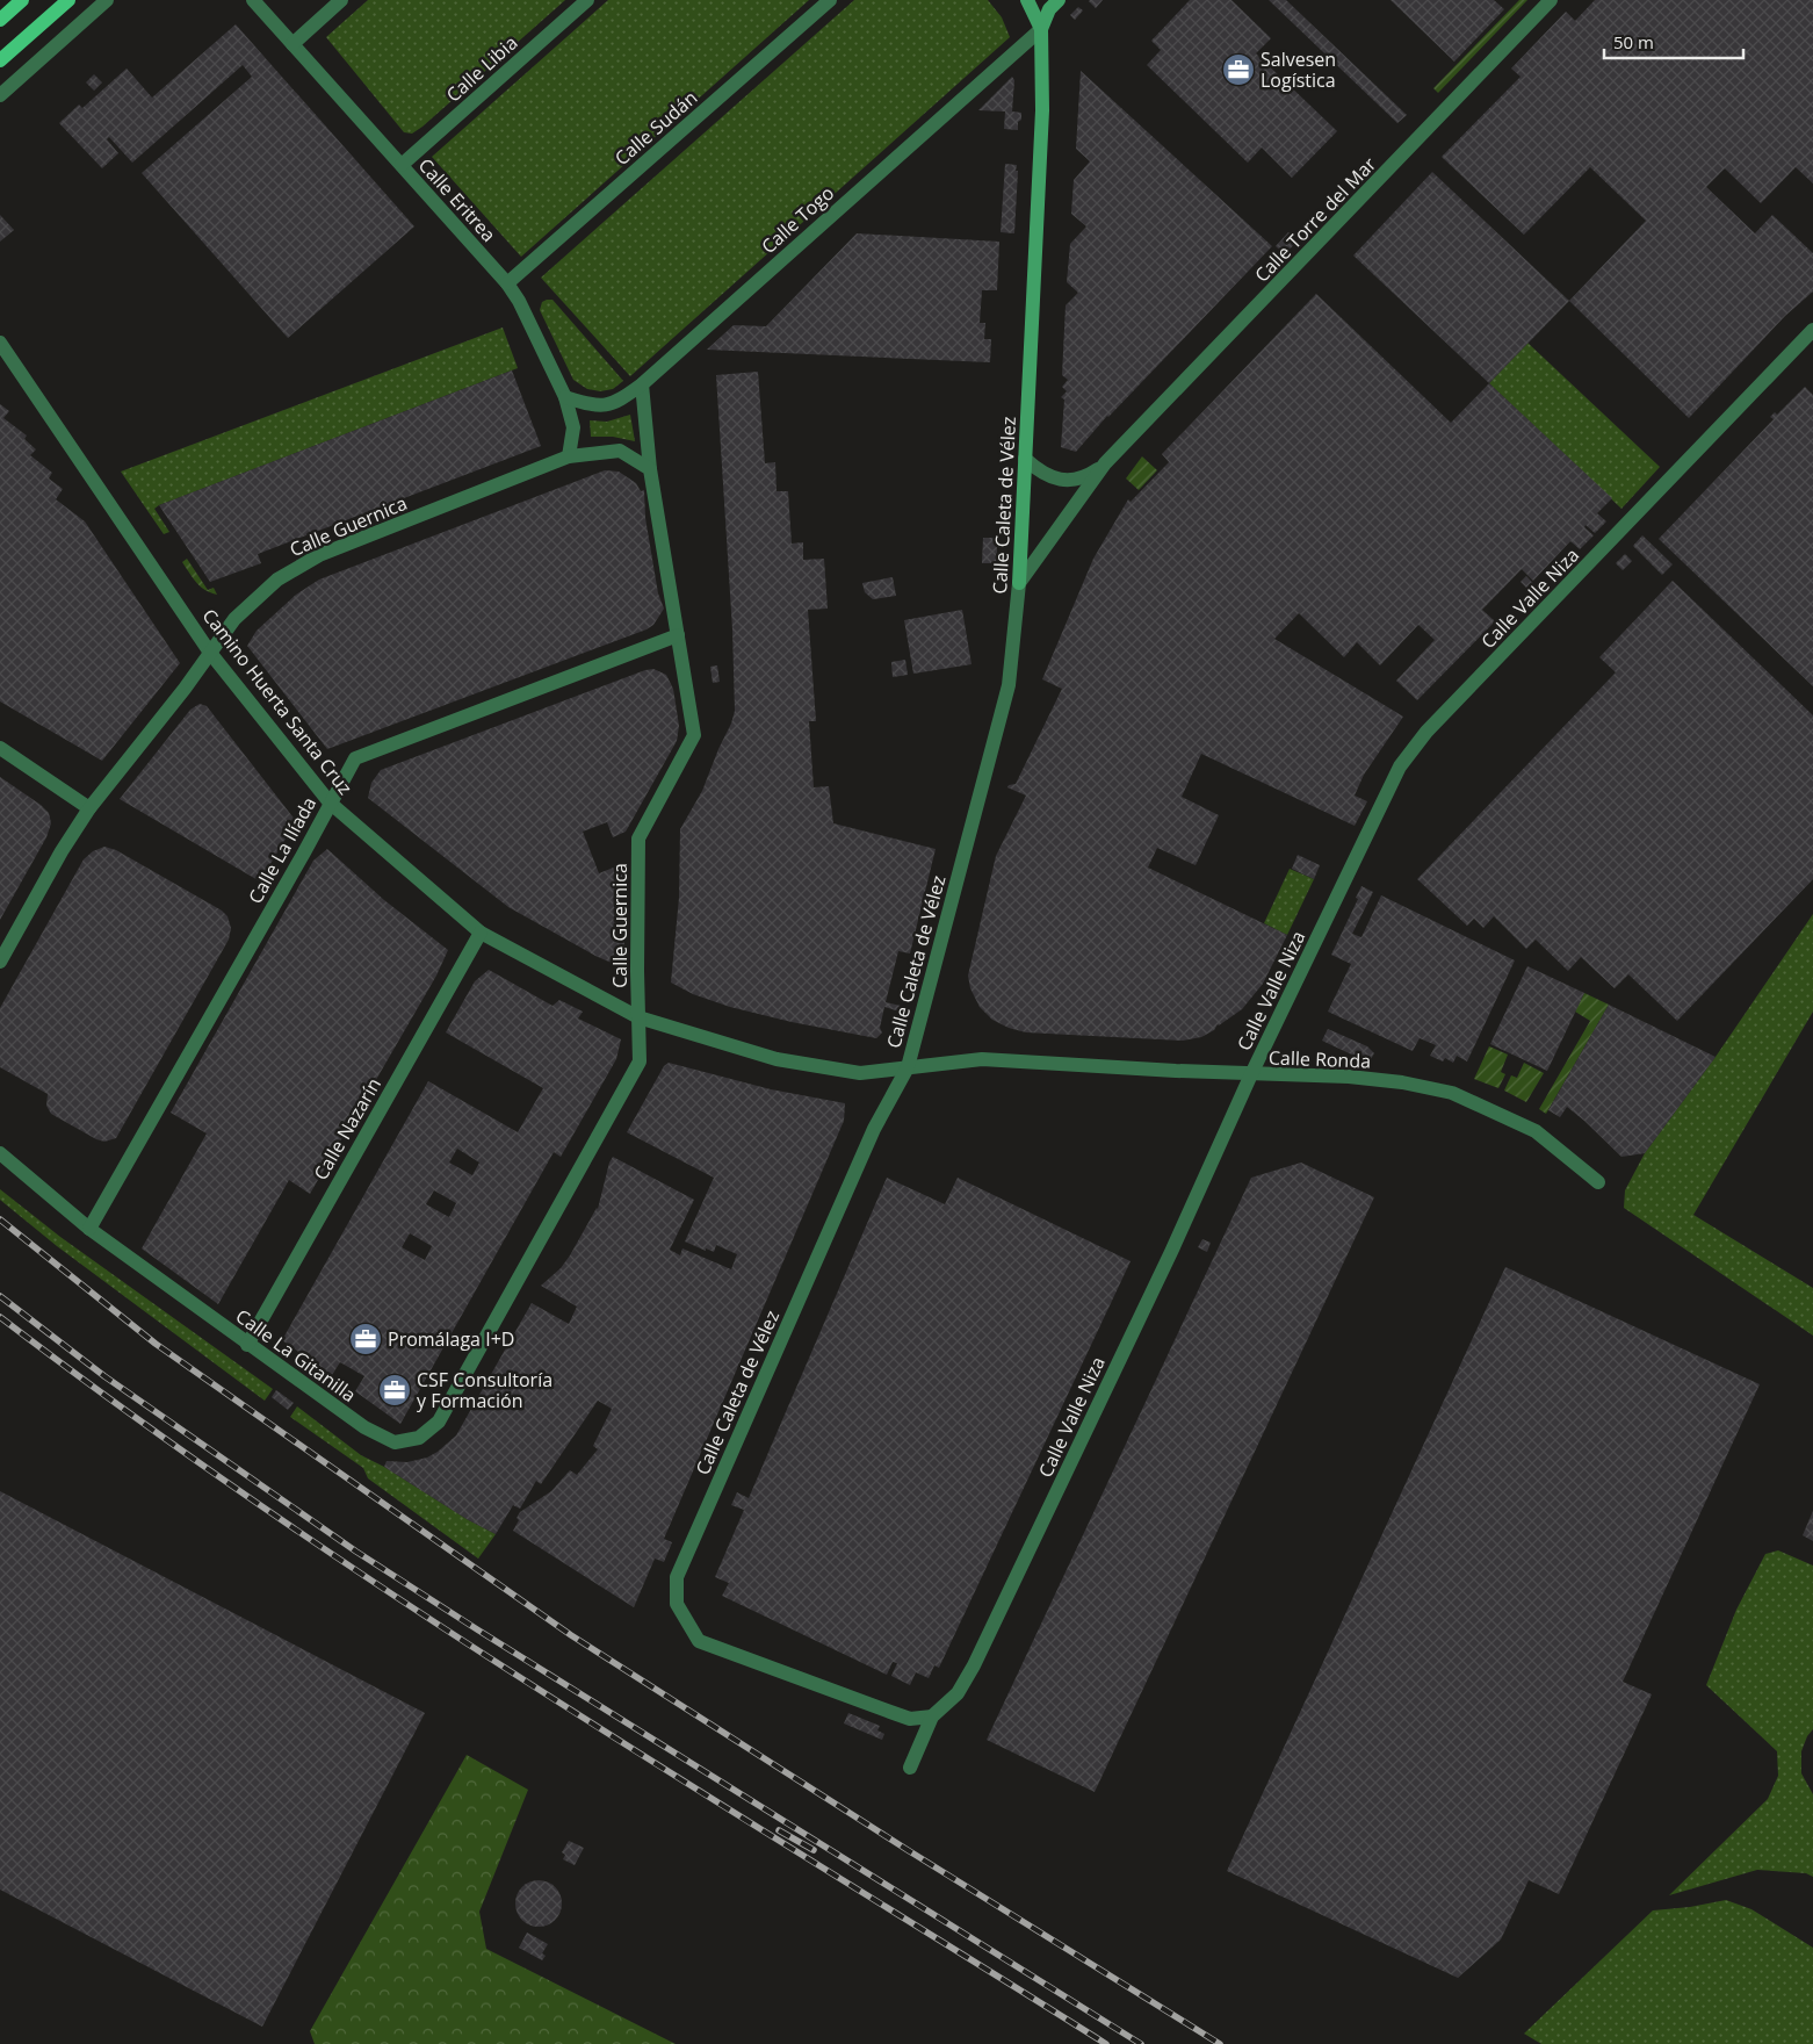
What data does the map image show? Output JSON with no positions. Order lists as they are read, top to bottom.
{
  "streets": {
    "street": [
      "Calle Libia",
      "Calle Sudán",
      "Calle Eritrea",
      "Calle Togo",
      "Calle Torre del Mar",
      "Calle Caleta de Vélez",
      "Calle Guernica",
      "Calle Valle Niza",
      "Camino Huerta Santa Cruz",
      "Calle La Ilíada",
      "Calle Ronda",
      "Calle Nazarín",
      "Calle La Gitanilla"
    ]
  },
  "crossings": [
    ["Calle Libia", "Calle Eritrea"],
    ["Calle Sudán", "Calle Eritrea"],
    ["Calle Eritrea", "Calle Togo"],
    ["Calle Eritrea", "Calle Guernica"],
    ["Calle Togo", "Calle Caleta de Vélez"],
    ["Calle Togo", "Calle Guernica"],
    ["Calle Torre del Mar", "Calle Caleta de Vélez"],
    ["Calle Caleta de Vélez", "Calle Valle Niza"],
    ["Calle Caleta de Vélez", "Camino Huerta Santa Cruz"],
    ["Calle Caleta de Vélez", "Calle Ronda"],
    ["Calle Guernica", "Camino Huerta Santa Cruz"],
    ["Calle Guernica", "Calle La Ilíada"],
    ["Calle Guernica", "Calle La Gitanilla"],
    ["Calle Valle Niza", "Calle Ronda"],
    ["Camino Huerta Santa Cruz", "Calle La Ilíada"],
    ["Camino Huerta Santa Cruz", "Calle Ronda"],
    ["Camino Huerta Santa Cruz", "Calle Nazarín"],
    ["Camino Huerta Santa Cruz", "Calle La Gitanilla"],
    ["Calle La Ilíada", "Calle La Gitanilla"],
    ["Calle Nazarín", "Calle La Gitanilla"]
  ],
  "places": {
    "office": ["Salvesen Logística", "Promálaga I+D", "CSF Consultoría y Formación"]
  },
  "scale_bar": "50 m"
}
